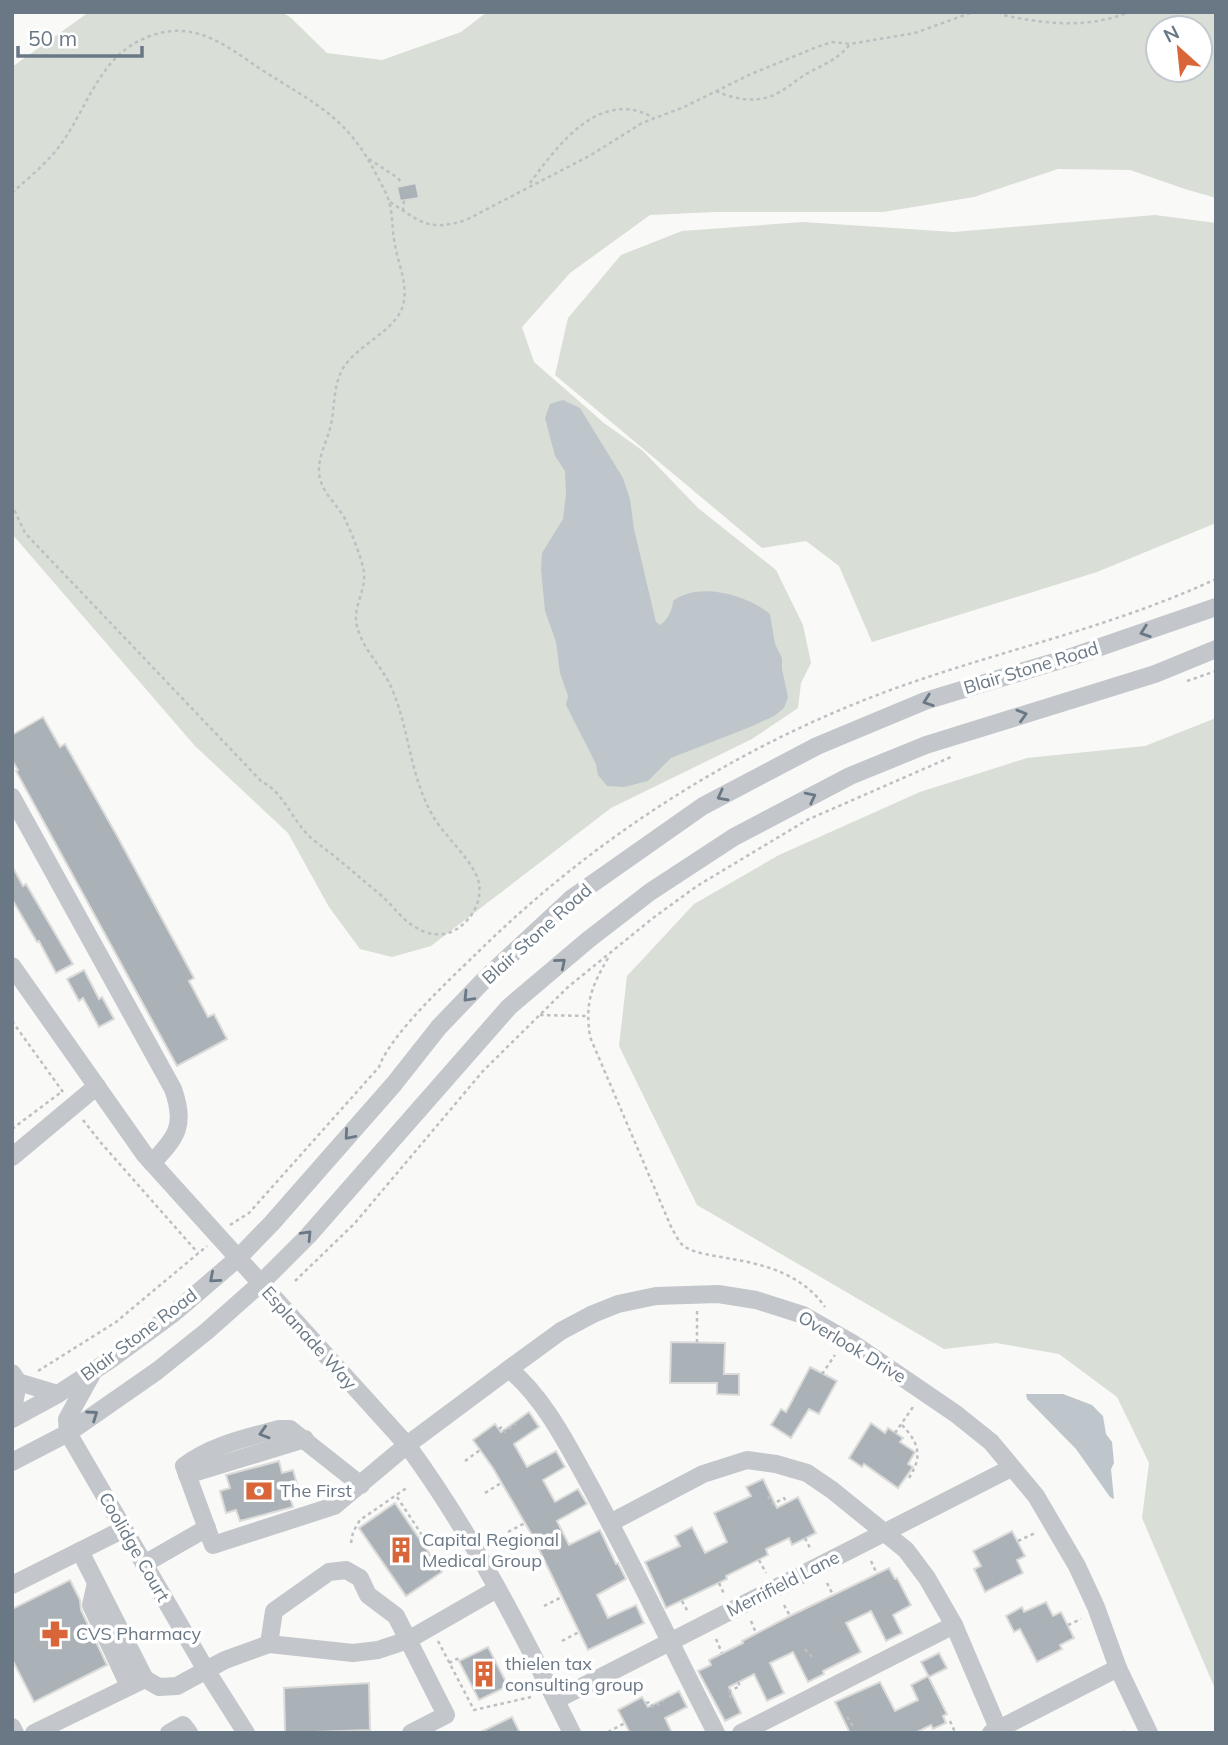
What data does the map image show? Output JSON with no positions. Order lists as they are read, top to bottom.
{
  "streets": {
    "street": [
      "Blair Stone Road",
      "Esplanade Way",
      "Overlook Drive",
      "Coolidge Court",
      "Merrifield Lane"
    ]
  },
  "crossings": [
    ["Blair Stone Road", "Esplanade Way"],
    ["Blair Stone Road", "Coolidge Court"],
    ["Esplanade Way", "Overlook Drive"],
    ["Esplanade Way", "Merrifield Lane"],
    ["Overlook Drive", "Merrifield Lane"]
  ],
  "places": {
    "bank": ["The First"],
    "building": ["Capital Regional Medical Group", "thielen tax consulting group"],
    "pharmacy": ["CVS Pharmacy"]
  },
  "scale_bar": "50 m",
  "north": "top left"
}
